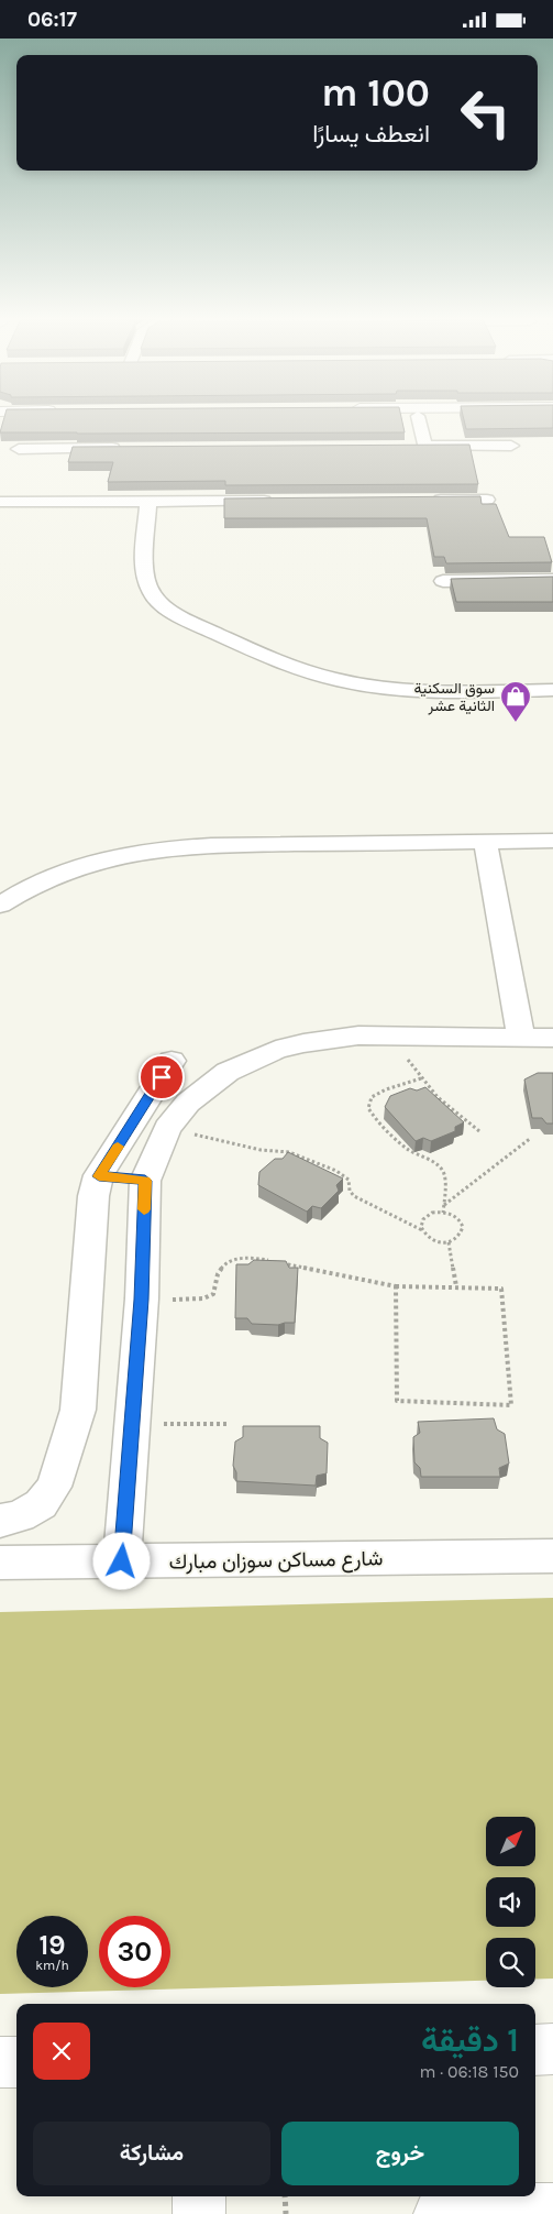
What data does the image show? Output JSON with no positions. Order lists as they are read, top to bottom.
{
  "streets": {
    "street": ["شارع مساكن سوزان مبارك"]
  },
  "places": {
    "shop": ["سوق السكنية الثانية عشر"]
  },
  "north": "top right",
  "page": {
    "status": "06:17",
    "turn": ["100 m", "انعطف يسارًا"],
    "speed": "19 km/h",
    "limit": "30",
    "heading": ["1 دقيقة", "150 m · 06:18"],
    "buttons": ["خروج", "مشاركة"]
  }
}
